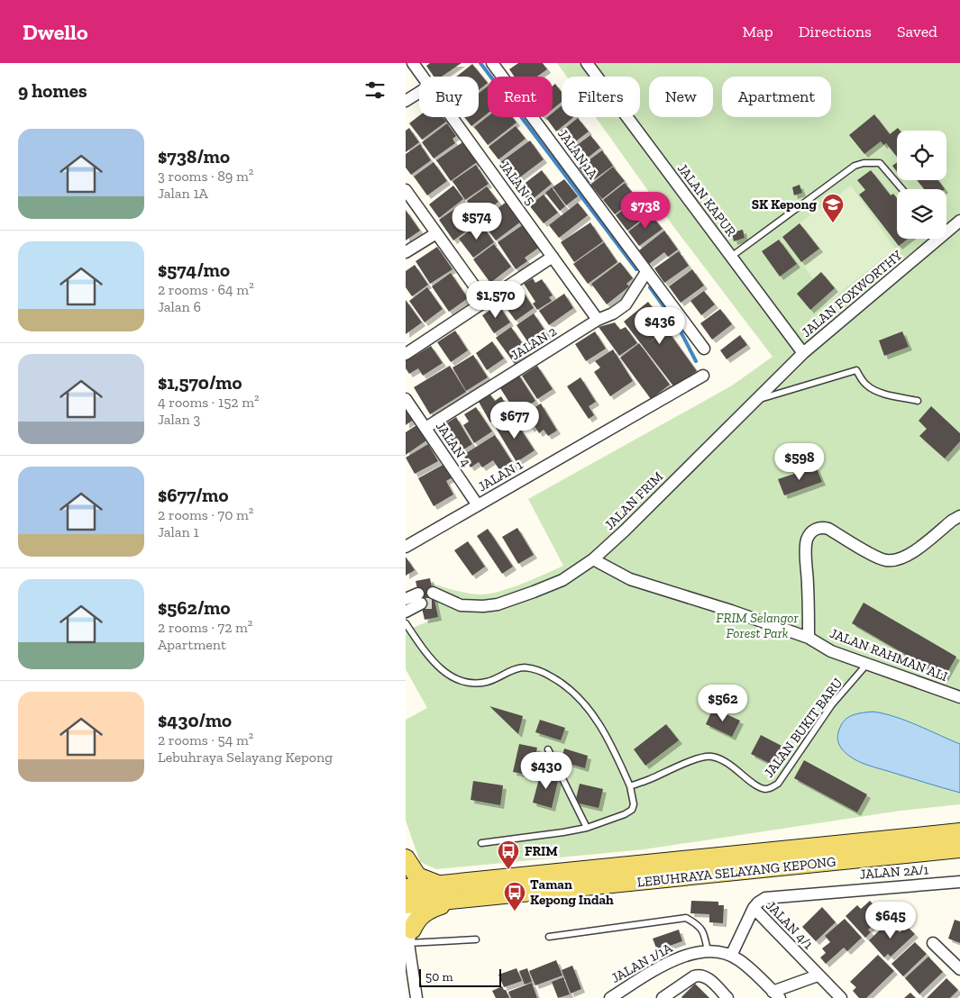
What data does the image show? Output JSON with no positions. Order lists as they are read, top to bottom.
{
  "streets": {
    "main road": ["LEBUHRAYA SELAYANG KEPONG"],
    "street": [
      "JALAN 1A",
      "JALAN 5",
      "JALAN KAPUR",
      "JALAN FOXWORTHY",
      "JALAN 2",
      "JALAN 4",
      "JALAN 1",
      "JALAN FRIM",
      "JALAN RAHMAN ALI",
      "JALAN 2A/1",
      "JALAN 4/1",
      "JALAN 1/1A"
    ],
    "lane": ["JALAN BUKIT BARU"]
  },
  "crossings": [
    ["JALAN 1A", "JALAN 2"],
    ["JALAN 5", "JALAN 2"],
    ["JALAN KAPUR", "JALAN FOXWORTHY"],
    ["JALAN KAPUR", "JALAN FRIM"],
    ["JALAN FOXWORTHY", "JALAN FRIM"],
    ["JALAN 2", "JALAN 4"],
    ["JALAN 4", "JALAN 1"],
    ["JALAN FRIM", "JALAN RAHMAN ALI"],
    ["JALAN RAHMAN ALI", "JALAN BUKIT BARU"],
    ["JALAN 2A/1", "JALAN 4/1"],
    ["JALAN 4/1", "JALAN 1/1A"]
  ],
  "parks": ["FRIM Selangor Forest Park"],
  "places": {
    "school or university": ["SK Kepong"],
    "bus stop": ["FRIM", "Taman Kepong Indah"]
  },
  "scale_bar": "50 m",
  "page": {
    "header": "Dwello",
    "nav": ["Map", "Directions", "Saved"],
    "heading": "9 homes",
    "chip": [
      "Buy",
      "Rent",
      "Filters",
      "New",
      "Apartment"
    ],
    "list": [
      {
        "name": "$738/mo",
        "note": "3 rooms · 89 m² · Jalan 1A"
      },
      {
        "name": "$574/mo",
        "note": "2 rooms · 64 m² · Jalan 6"
      },
      {
        "name": "$1,570/mo",
        "note": "4 rooms · 152 m² · Jalan 3"
      },
      {
        "name": "$677/mo",
        "note": "2 rooms · 70 m² · Jalan 1"
      },
      {
        "name": "$562/mo",
        "note": "2 rooms · 72 m² · Apartment"
      },
      {
        "name": "$430/mo",
        "note": "2 rooms · 54 m² · Lebuhraya Selayang Kepong"
      }
    ],
    "price": [
      "$738",
      "$574",
      "$1,570",
      "$436",
      "$677",
      "$598",
      "$562",
      "$430",
      "$645"
    ],
    "scale": "50 m"
  }
}
